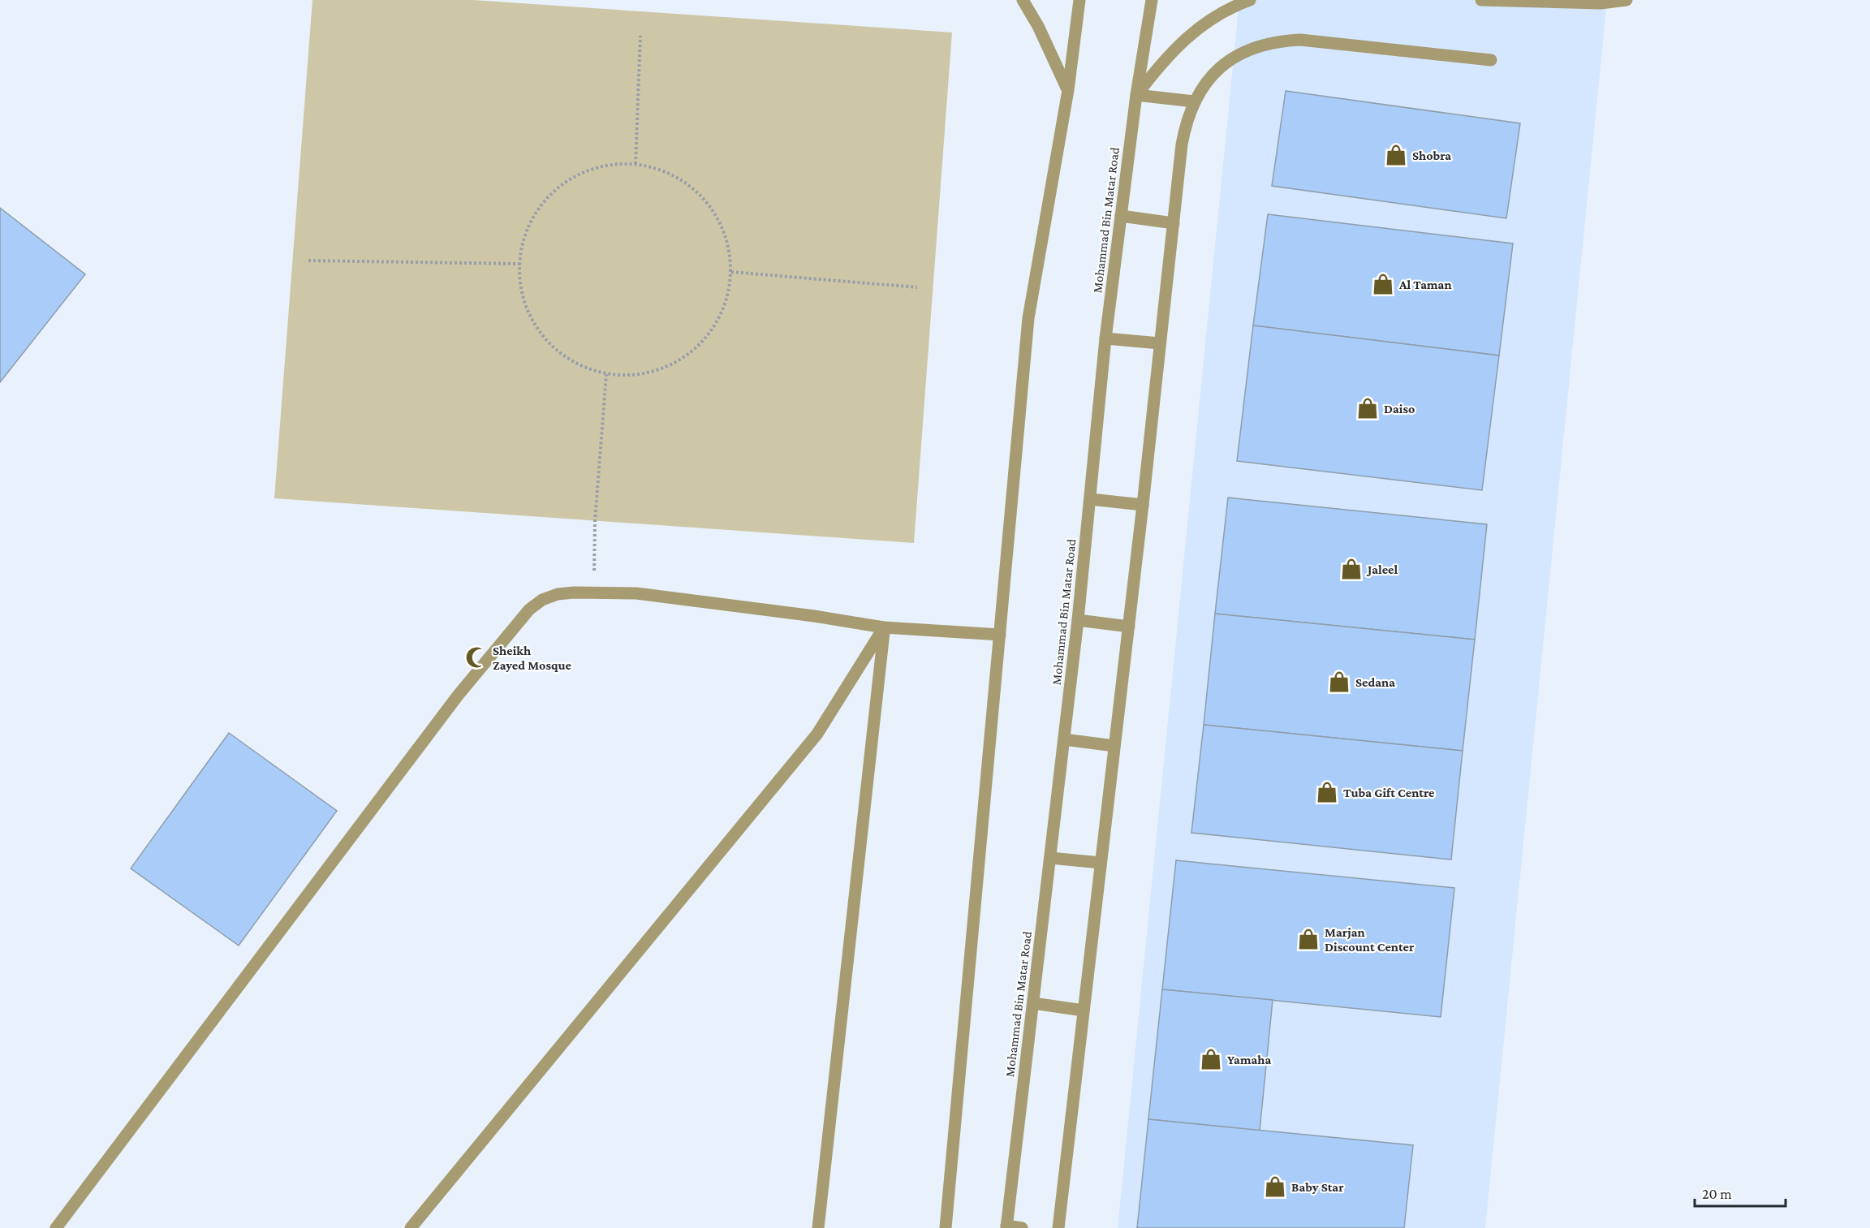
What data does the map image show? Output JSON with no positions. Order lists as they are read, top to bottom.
{
  "streets": {
    "street": ["Mohammad Bin Matar Road"]
  },
  "places": {
    "shop": [
      "Shobra",
      "Al Taman",
      "Daiso",
      "Jaleel",
      "Sedana",
      "Tuba Gift Centre",
      "Marjan Discount Center",
      "Yamaha",
      "Baby Star"
    ],
    "mosque": ["Sheikh Zayed Mosque"]
  },
  "scale_bar": "20 m"
}
